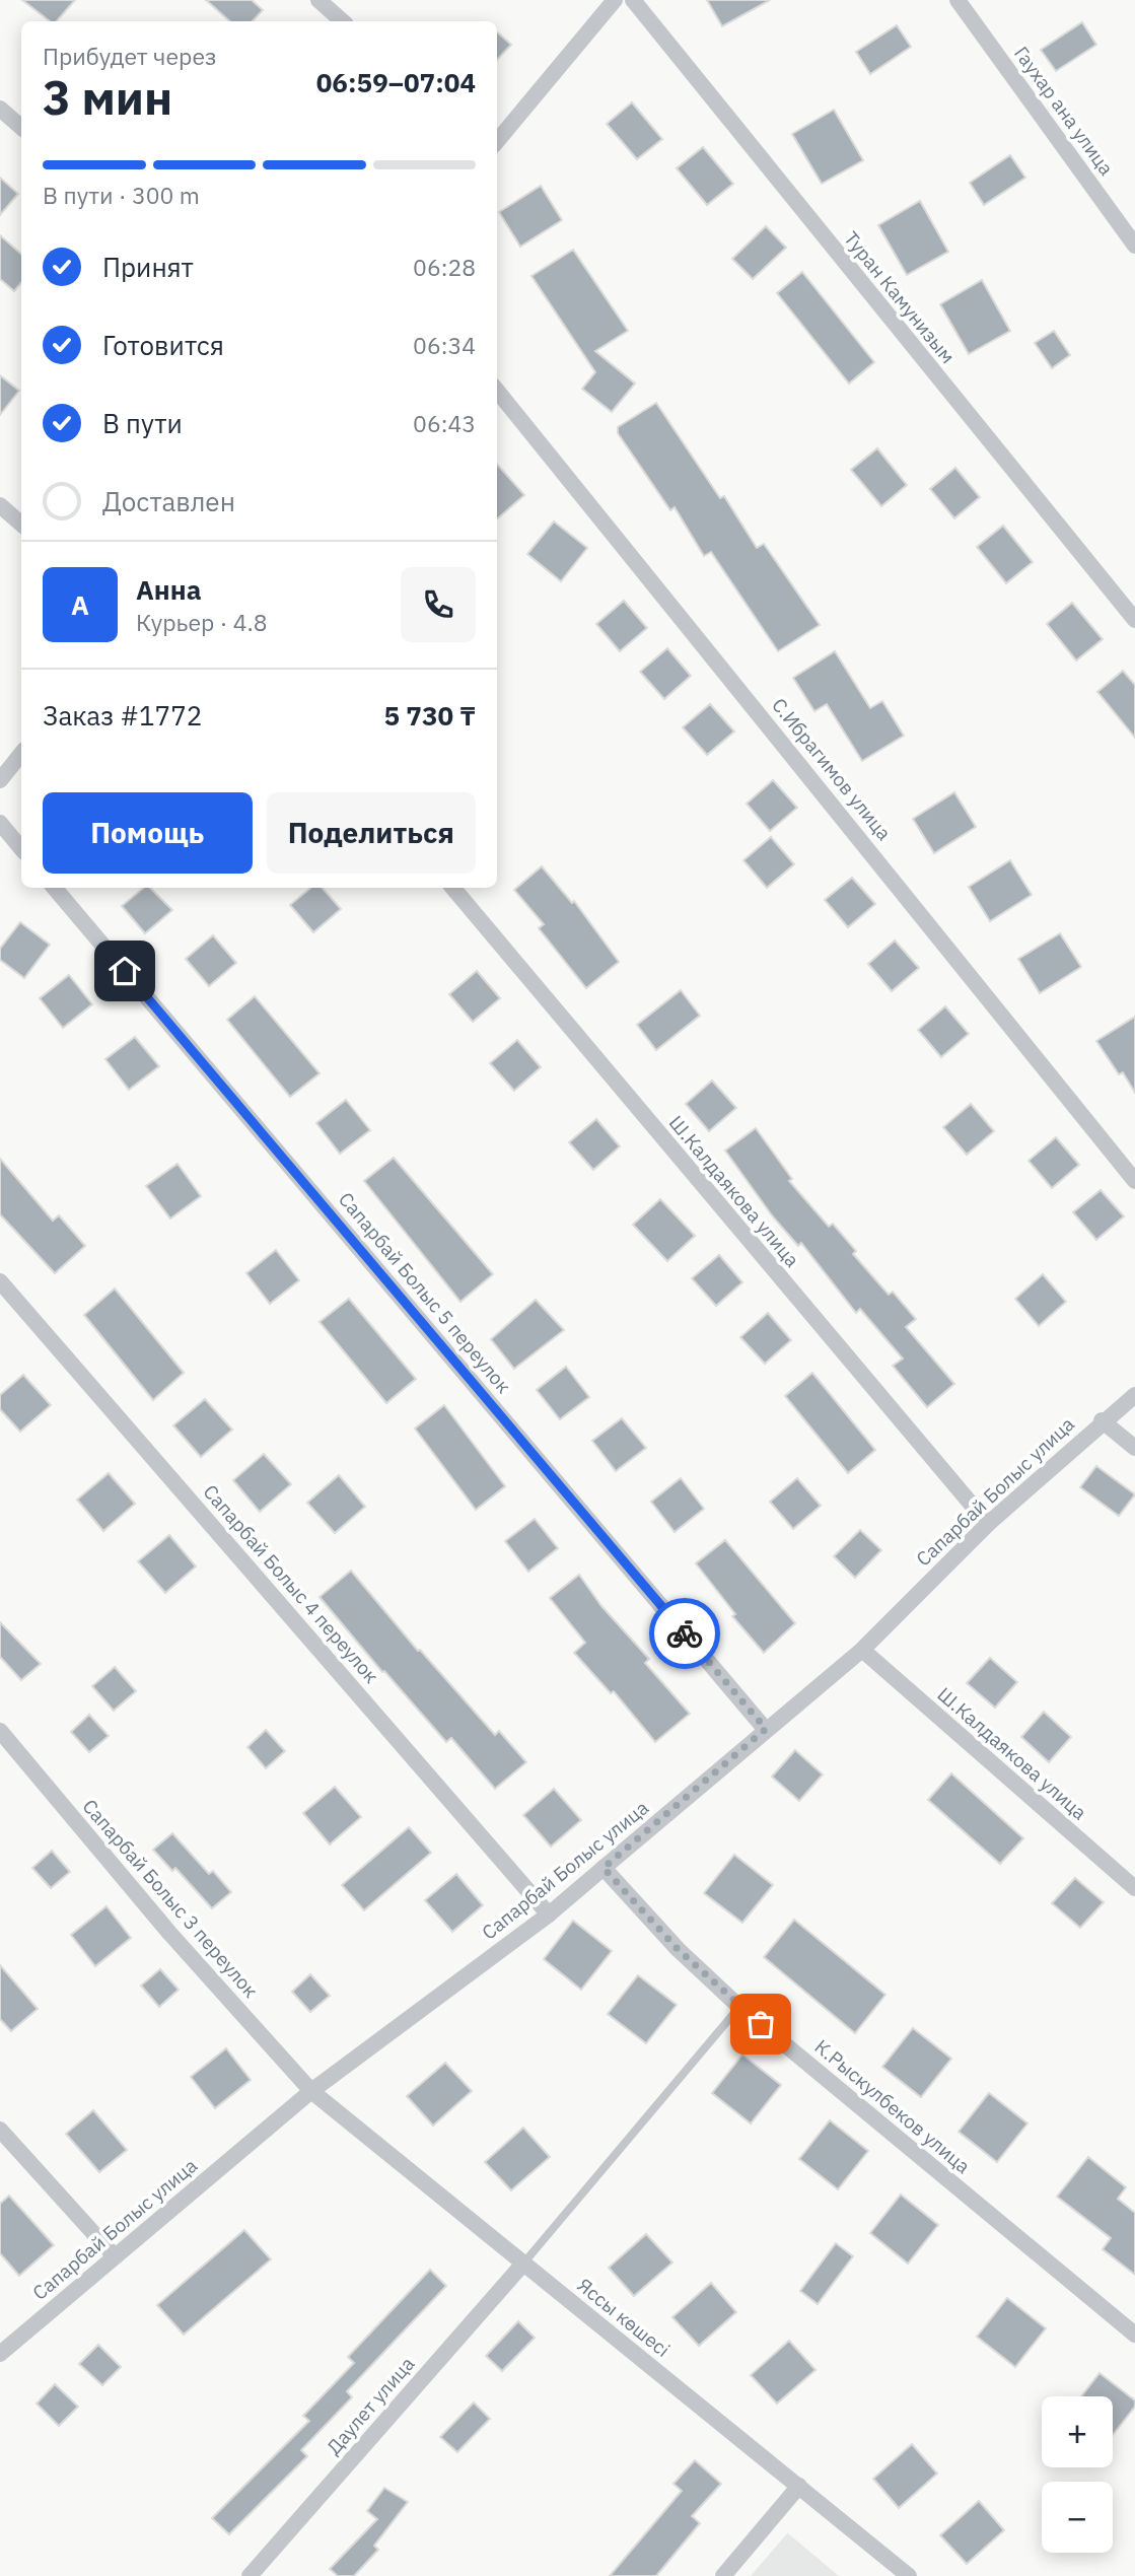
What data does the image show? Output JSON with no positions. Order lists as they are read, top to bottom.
{
  "streets": {
    "street": [
      "Гаухар ана улица",
      "Туран Камунизым",
      "С.Ибрагимов улица",
      "Ш.Калдаякова улица",
      "Сапарбай Болыс 5 переулок",
      "Сапарбай Болыс улица",
      "Сапарбай Болыс 4 переулок",
      "Сапарбай Болыс 3 переулок",
      "К.Рыскулбеков улица",
      "Яссы көшесі",
      "Даулет улица"
    ]
  },
  "crossings": [
    ["Ш.Калдаякова улица", "Сапарбай Болыс улица"],
    ["Сапарбай Болыс 5 переулок", "Сапарбай Болыс улица"],
    ["Сапарбай Болыс улица", "Сапарбай Болыс 4 переулок"],
    ["Сапарбай Болыс улица", "Сапарбай Болыс 3 переулок"],
    ["Сапарбай Болыс улица", "К.Рыскулбеков улица"],
    ["Сапарбай Болыс улица", "Яссы көшесі"],
    ["Сапарбай Болыс 3 переулок", "Яссы көшесі"],
    ["Яссы көшесі", "Даулет улица"]
  ],
  "page": {
    "heading": ["3 мин", "Прибудет через", "06:59–07:04"],
    "panel": [
      "Анна",
      "Курьер · 4.8",
      "Заказ #1772",
      "5 730 ₸"
    ],
    "bar": "В пути · 300 m",
    "list": [
      ["Принят", "06:28"],
      ["Готовится", "06:34"],
      ["В пути", "06:43"],
      "Доставлен"
    ],
    "round": "А",
    "buttons": ["Помощь", "Поделиться"],
    "map_buttons": ["+", "−"]
  }
}
